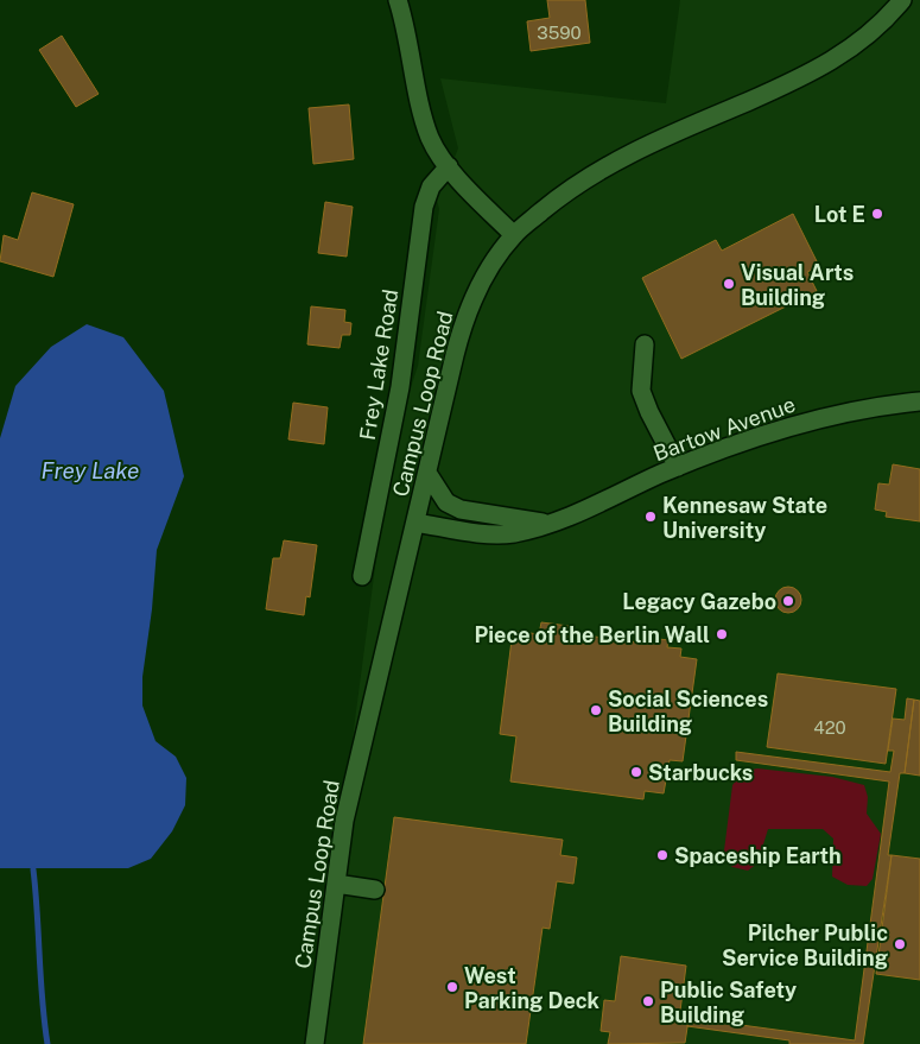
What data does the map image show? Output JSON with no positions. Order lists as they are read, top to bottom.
{
  "streets": {
    "street": ["Frey Lake Road", "Campus Loop Road", "Bartow Avenue"]
  },
  "crossings": [
    ["Campus Loop Road", "Bartow Avenue"]
  ],
  "water": ["Frey Lake"],
  "places": [
    "Lot E",
    "Visual Arts Building",
    "Kennesaw State University",
    "Legacy Gazebo",
    "Piece of the Berlin Wall",
    "Social Sciences Building",
    "Starbucks",
    "Spaceship Earth",
    "Pilcher Public Service Building",
    "West Parking Deck",
    "Public Safety Building"
  ],
  "house_numbers": ["3590", "420"]
}
